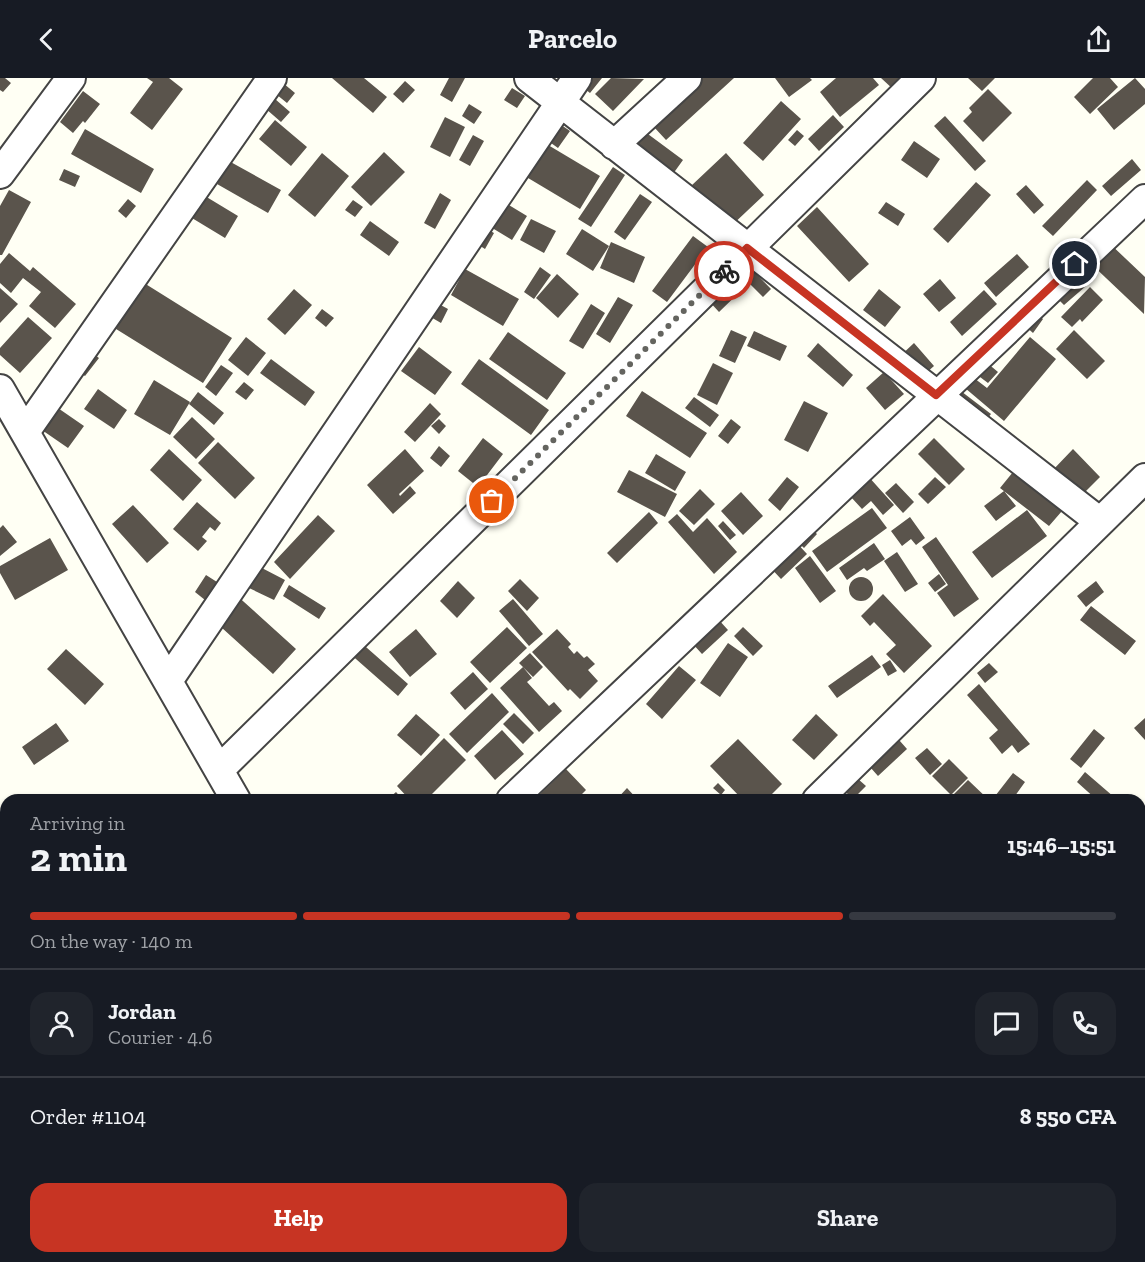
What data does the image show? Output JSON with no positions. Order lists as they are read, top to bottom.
{
  "page": {
    "header": "Parcelo",
    "heading": ["2 min", "Arriving in", "15:46–15:51"],
    "panel": [
      "Jordan",
      "Courier · 4.6",
      "Order #1104",
      "8 550 CFA"
    ],
    "bar": "On the way · 140 m",
    "buttons": ["Help", "Share"]
  }
}
